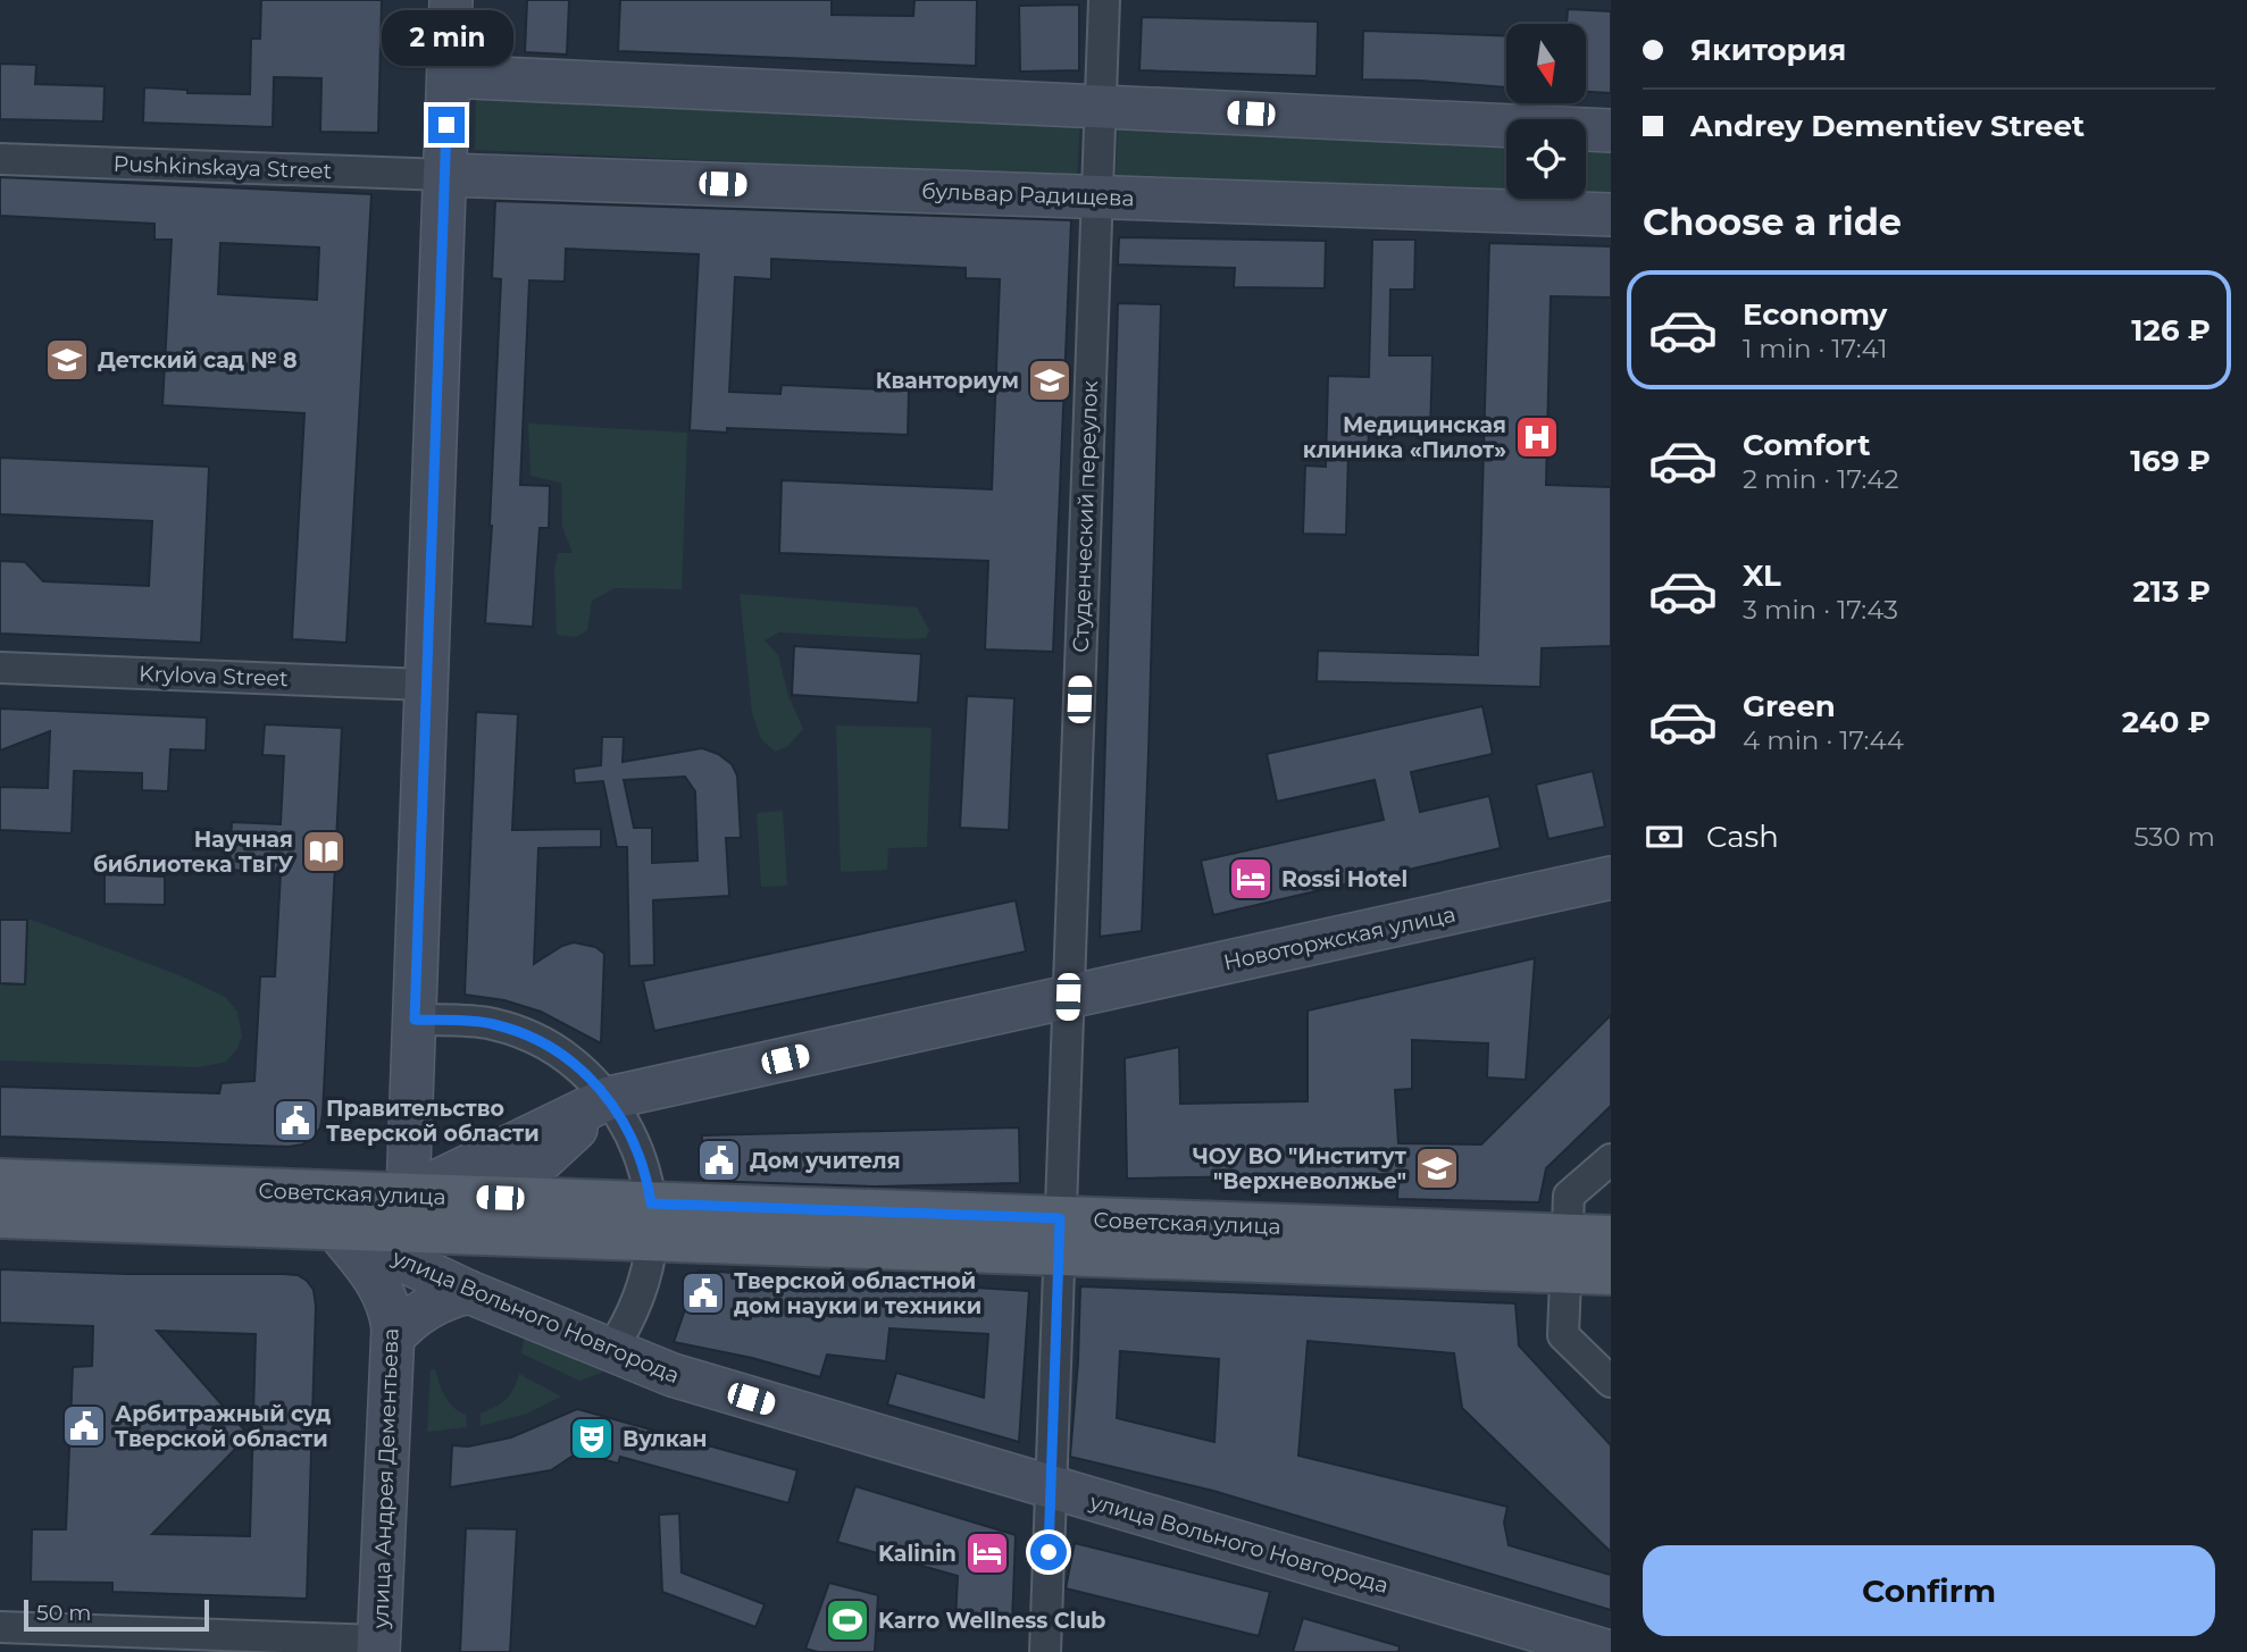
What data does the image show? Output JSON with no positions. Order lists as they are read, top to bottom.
{
  "streets": {
    "main road": ["Советская улица"],
    "street": [
      "Pushkinskaya Street",
      "бульвар Радищева",
      "Студенческий переулок",
      "Krylova Street",
      "Новоторжская улица",
      "улица Вольного Новгорода",
      "улица Андрея Дементьева"
    ]
  },
  "crossings": [
    ["Pushkinskaya Street", "бульвар Радищева"],
    ["бульвар Радищева", "Студенческий переулок"],
    ["Студенческий переулок", "Новоторжская улица"],
    ["Студенческий переулок", "Советская улица"],
    ["Студенческий переулок", "улица Вольного Новгорода"],
    ["Советская улица", "улица Вольного Новгорода"],
    ["Советская улица", "улица Андрея Дементьева"],
    ["улица Вольного Новгорода", "улица Андрея Дементьева"]
  ],
  "places": {
    "school or university": ["Детский сад № 8", "Кванториум", "ЧОУ ВО \"Институт \"Верхневолжье\""],
    "hospital": ["Медицинская клиника «Пилот»"],
    "library": ["Научная библиотека ТвГУ"],
    "hotel": ["Rossi Hotel", "Kalinin"],
    "public building": [
      "Правительство Тверской области",
      "Дом учителя",
      "Тверской областной дом науки и техники",
      "Арбитражный суд Тверской области"
    ],
    "theatre": ["Вулкан"],
    "sports": ["Karro Wellness Club"]
  },
  "scale_bar": "50 m",
  "north": "bottom",
  "page": {
    "banner": ["Якитория", "Andrey Dementiev Street"],
    "bubble": "2 min",
    "heading": "Choose a ride",
    "list": [
      {
        "name": "Economy",
        "note": "1 min · 17:41",
        "value": "126 ₽"
      },
      {
        "name": "Comfort",
        "note": "2 min · 17:42",
        "value": "169 ₽"
      },
      {
        "name": "XL",
        "note": "3 min · 17:43",
        "value": "213 ₽"
      },
      {
        "name": "Green",
        "note": "4 min · 17:44",
        "value": "240 ₽"
      }
    ],
    "pay": ["Cash", "530 m"],
    "buttons": "Confirm",
    "scale": "50 m"
  }
}
